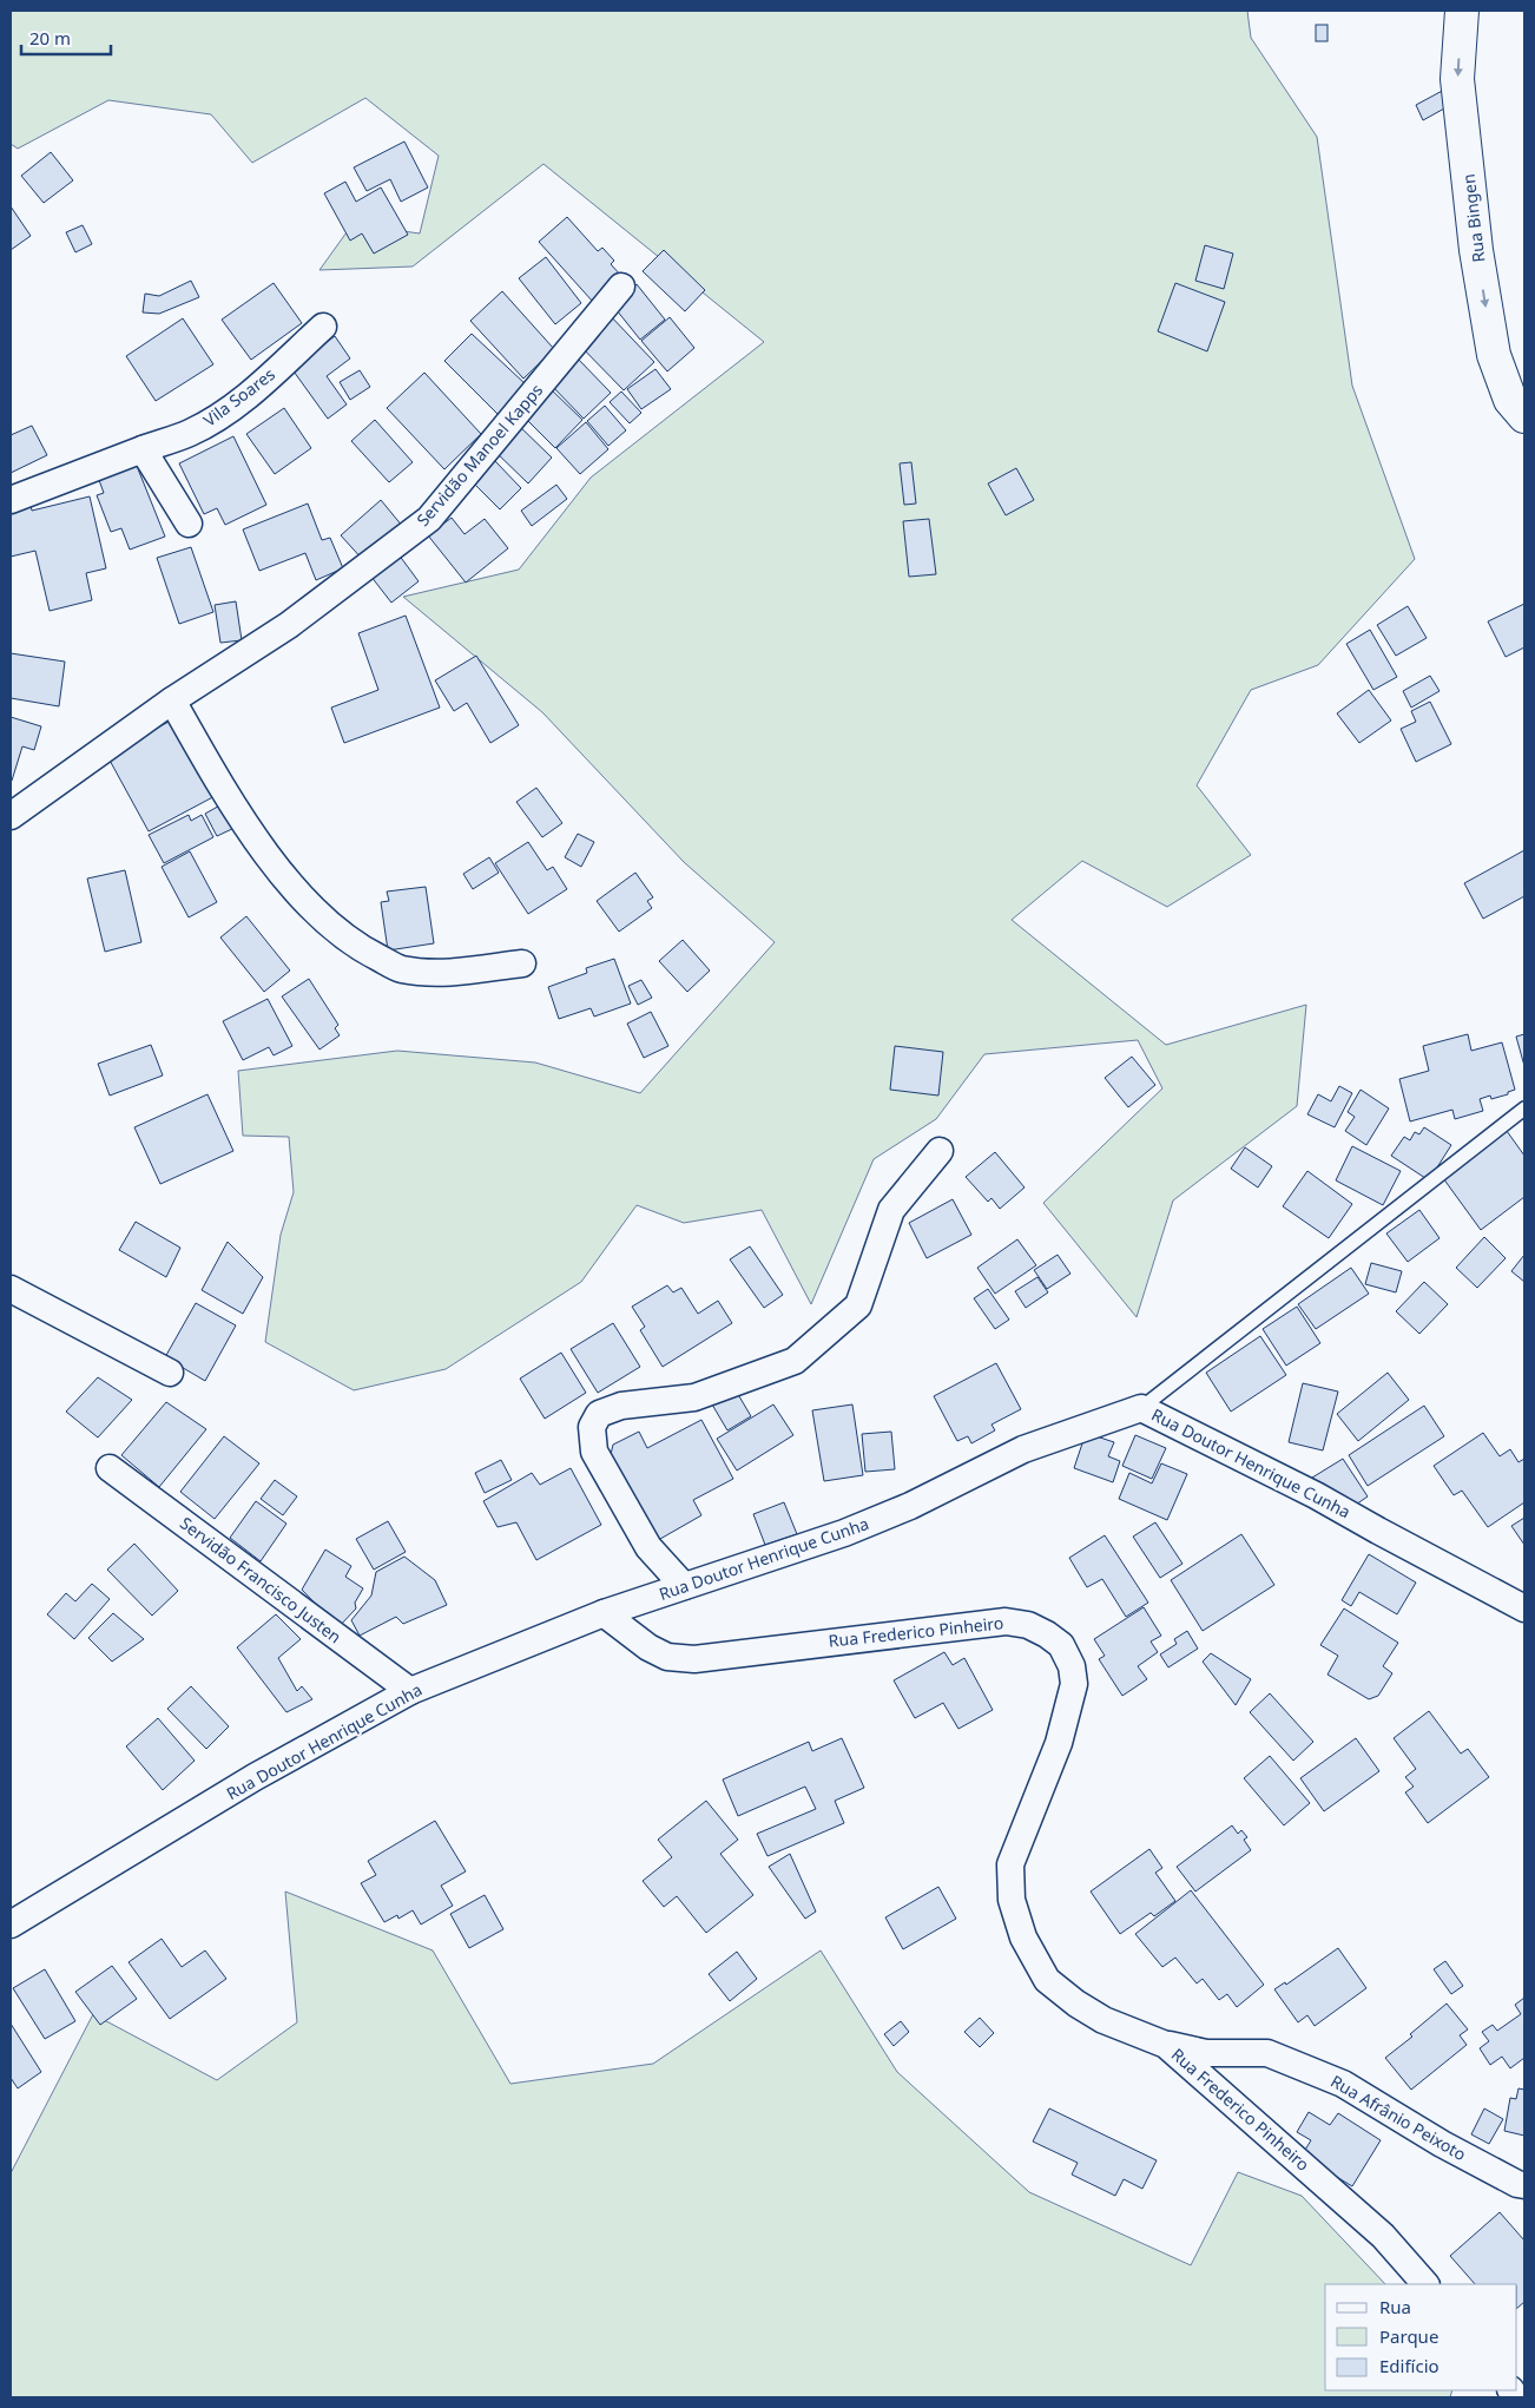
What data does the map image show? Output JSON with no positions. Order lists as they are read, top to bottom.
{
  "streets": {
    "main road": ["Rua Bingen"],
    "street": [
      "Vila Soares",
      "Servidão Manoel Kapps",
      "Rua Doutor Henrique Cunha",
      "Servidão Francisco Justen",
      "Rua Frederico Pinheiro",
      "Rua Afrânio Peixoto"
    ]
  },
  "crossings": [
    ["Rua Doutor Henrique Cunha", "Servidão Francisco Justen"],
    ["Rua Doutor Henrique Cunha", "Rua Frederico Pinheiro"],
    ["Rua Frederico Pinheiro", "Rua Afrânio Peixoto"]
  ],
  "one_way": ["Rua Bingen"],
  "legend": ["Rua", "Parque", "Edifício"],
  "scale_bar": "20 m"
}
